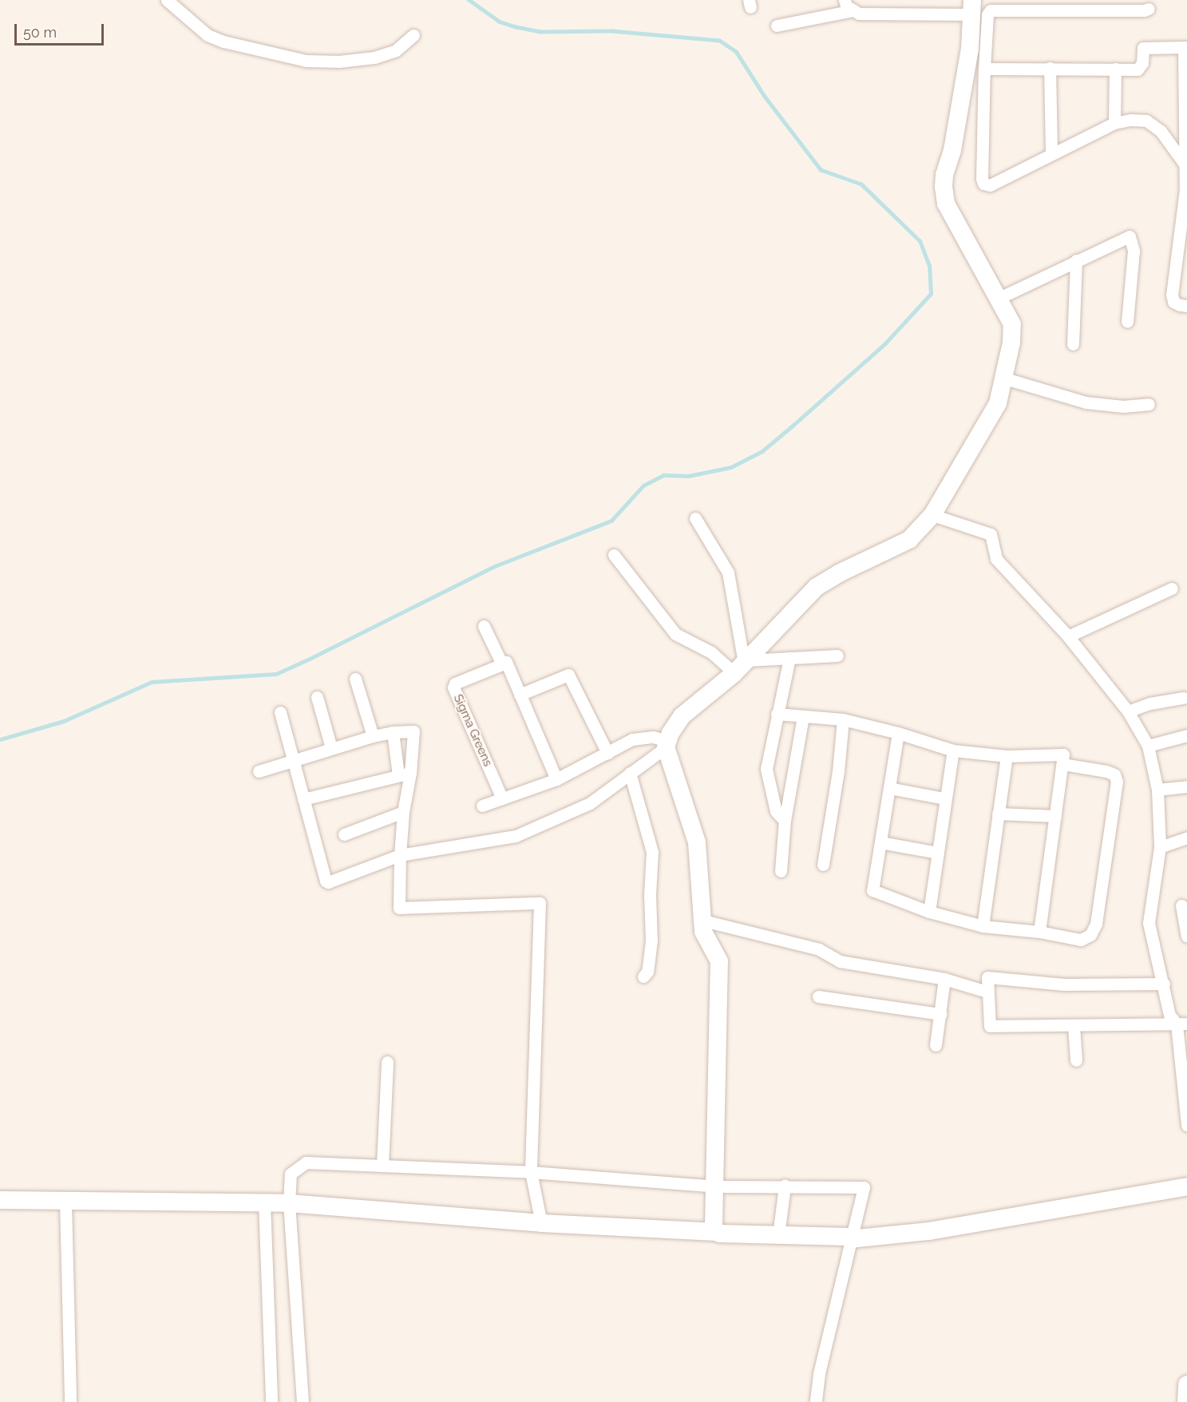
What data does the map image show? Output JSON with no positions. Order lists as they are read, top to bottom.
{
  "streets": {
    "street": ["Sigma Greens"]
  },
  "scale_bar": "50 m"
}
